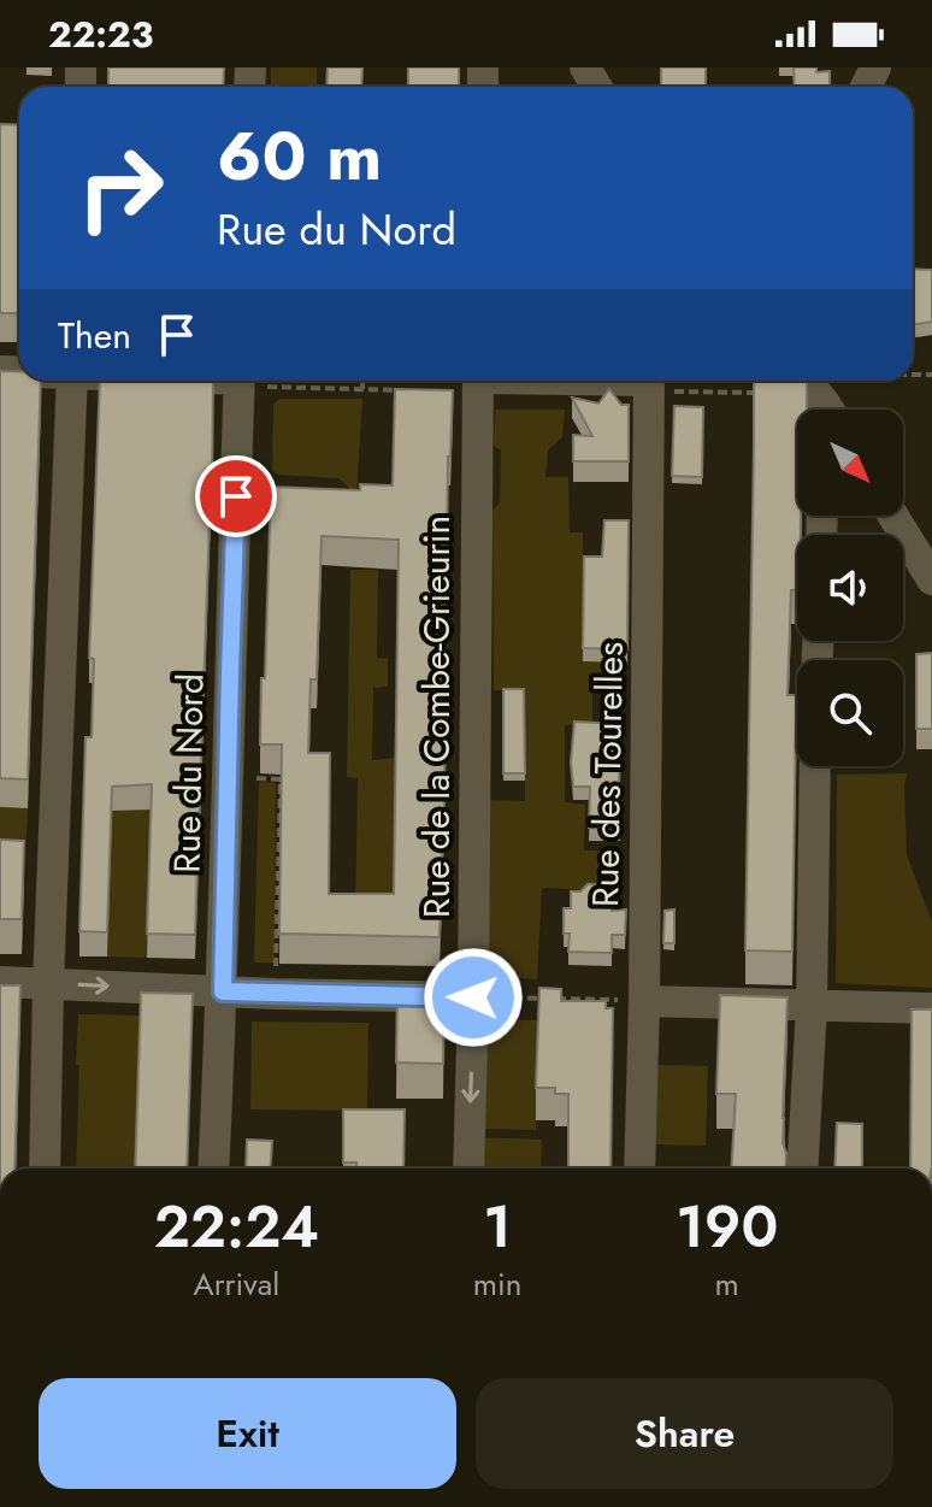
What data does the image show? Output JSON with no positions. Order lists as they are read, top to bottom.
{
  "streets": {
    "street": ["Rue de la Combe-Grieurin", "Rue du Nord", "Rue des Tourelles"]
  },
  "north": "bottom right",
  "page": {
    "status": "22:23",
    "turn": ["60 m", "Rue du Nord"],
    "then": "Then",
    "eta": [
      "22:24",
      "Arrival",
      "1",
      "min",
      "190",
      "m"
    ],
    "buttons": ["Exit", "Share"]
  }
}
